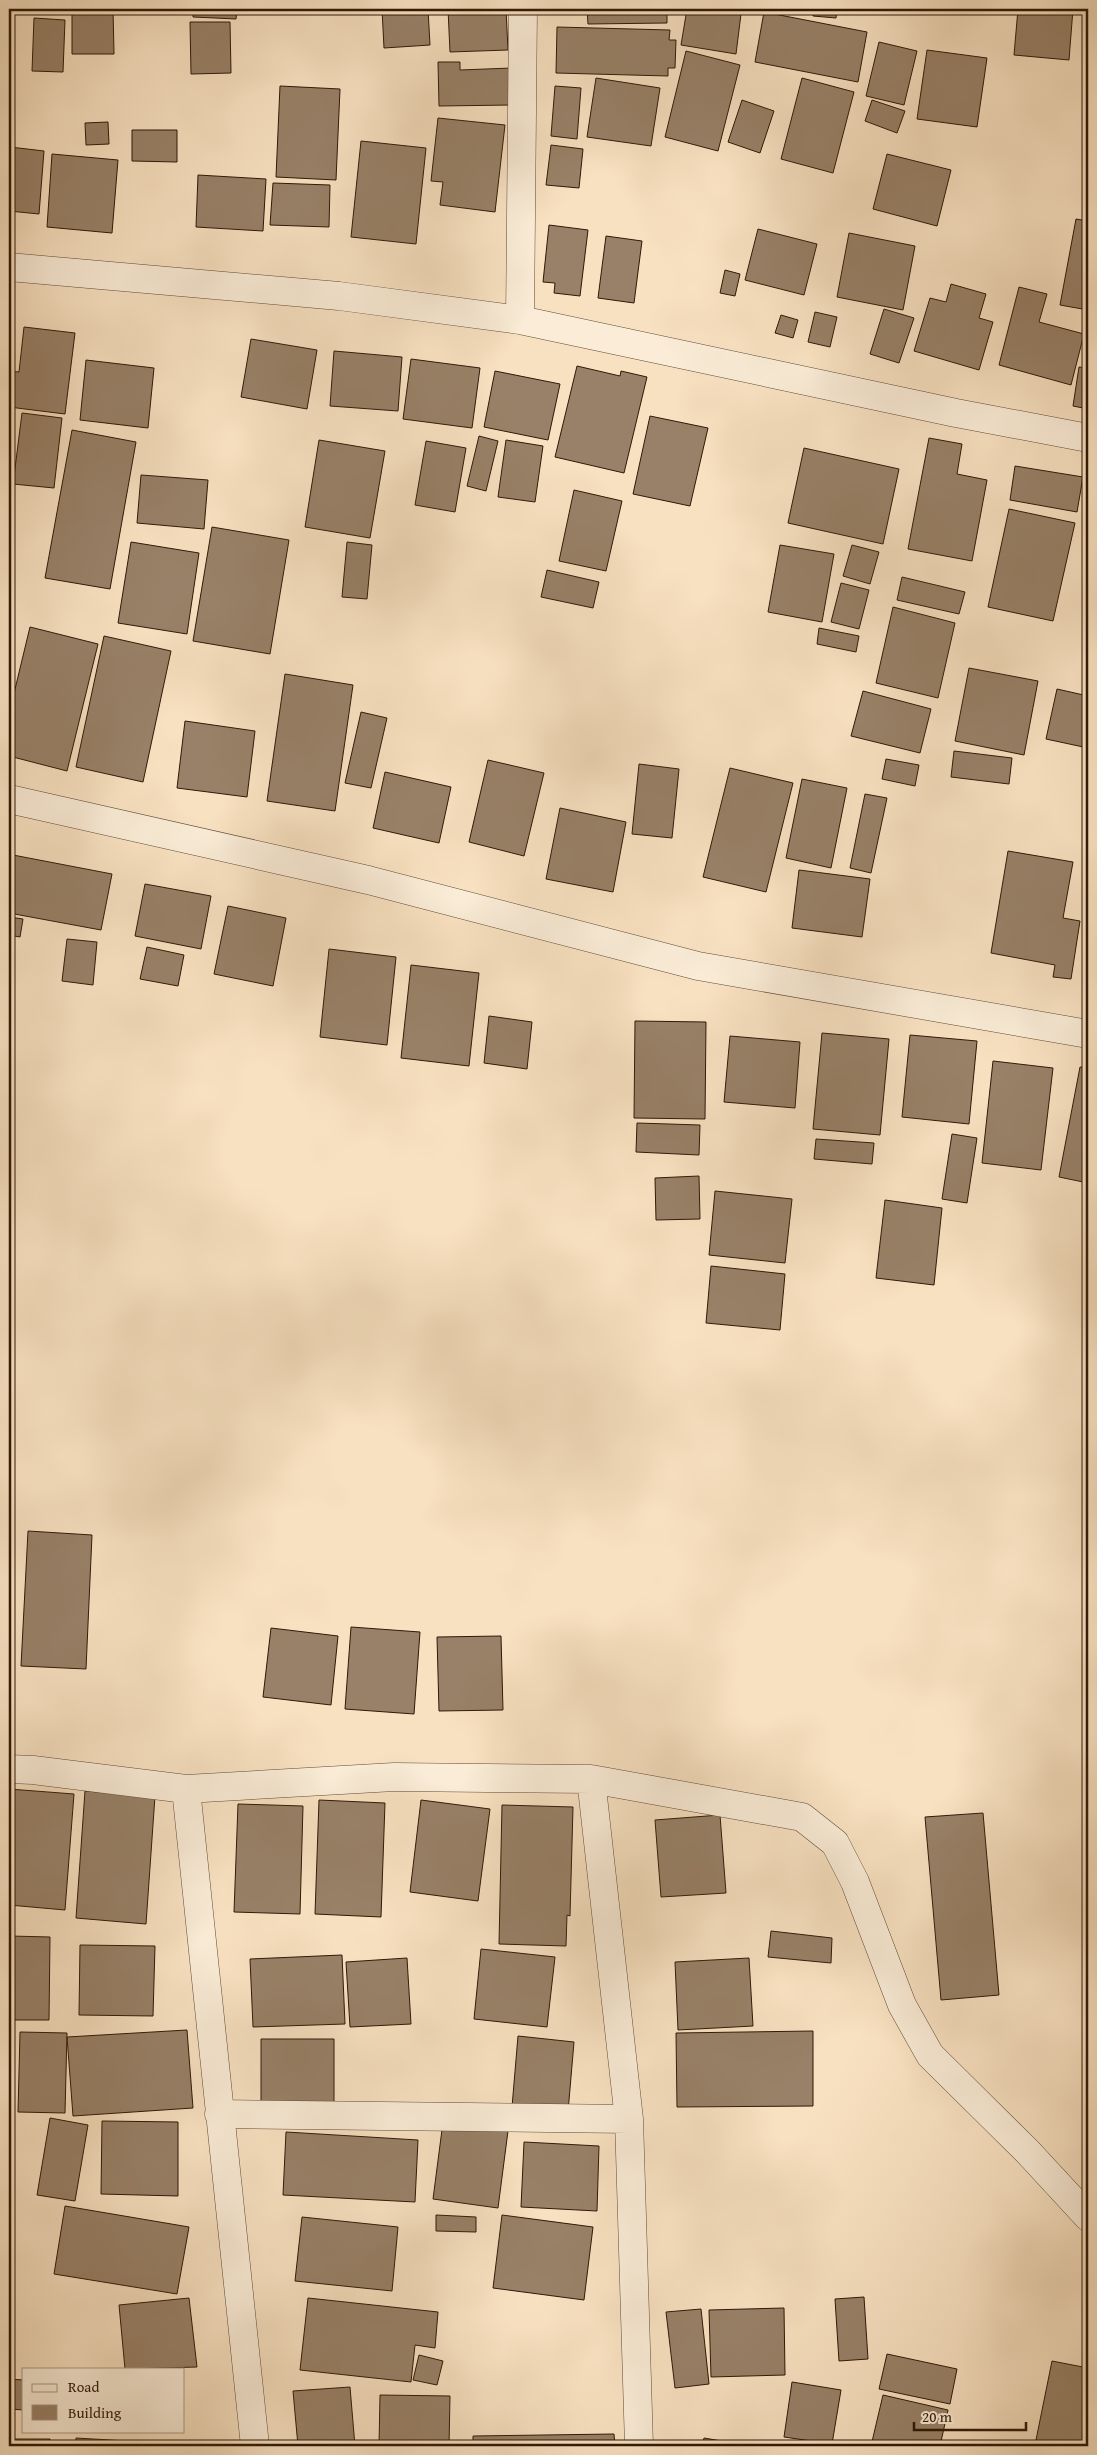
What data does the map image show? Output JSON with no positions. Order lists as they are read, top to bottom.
{
  "legend": ["Road", "Building"],
  "scale_bar": "20 m"
}
